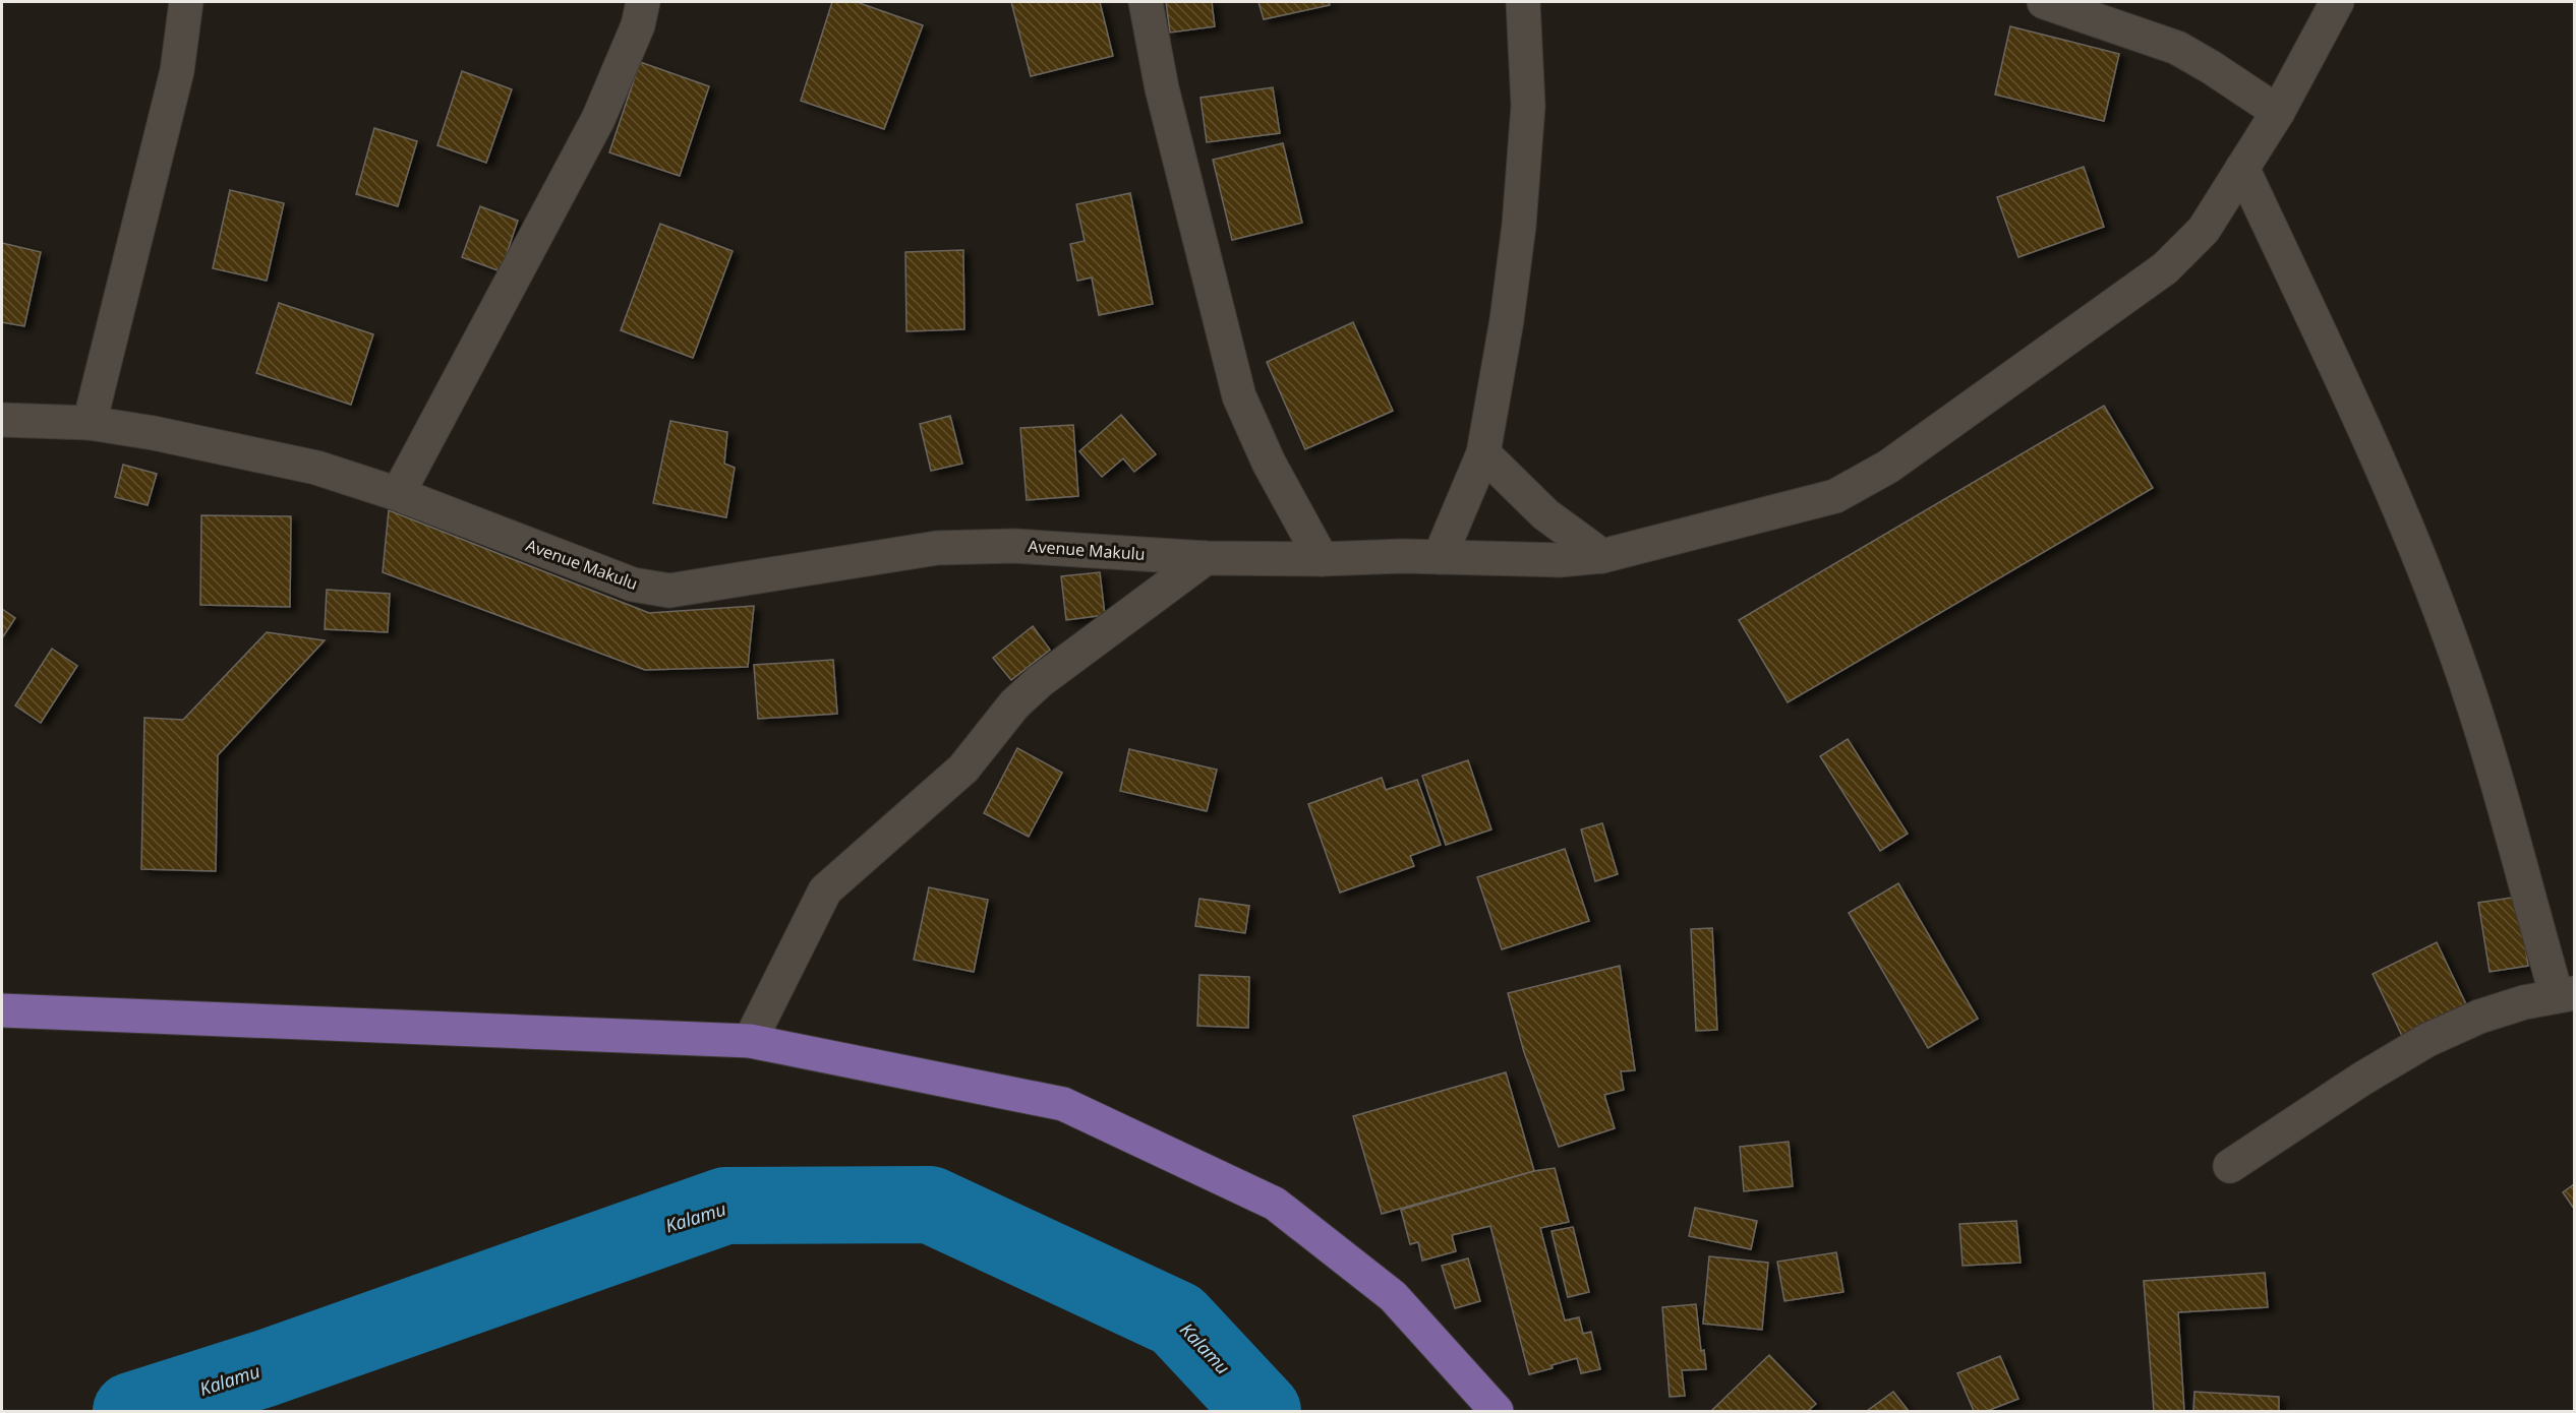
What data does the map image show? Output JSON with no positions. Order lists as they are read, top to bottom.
{
  "streets": {
    "street": ["Avenue Makulu"]
  },
  "water": ["Kalamu"]
}
